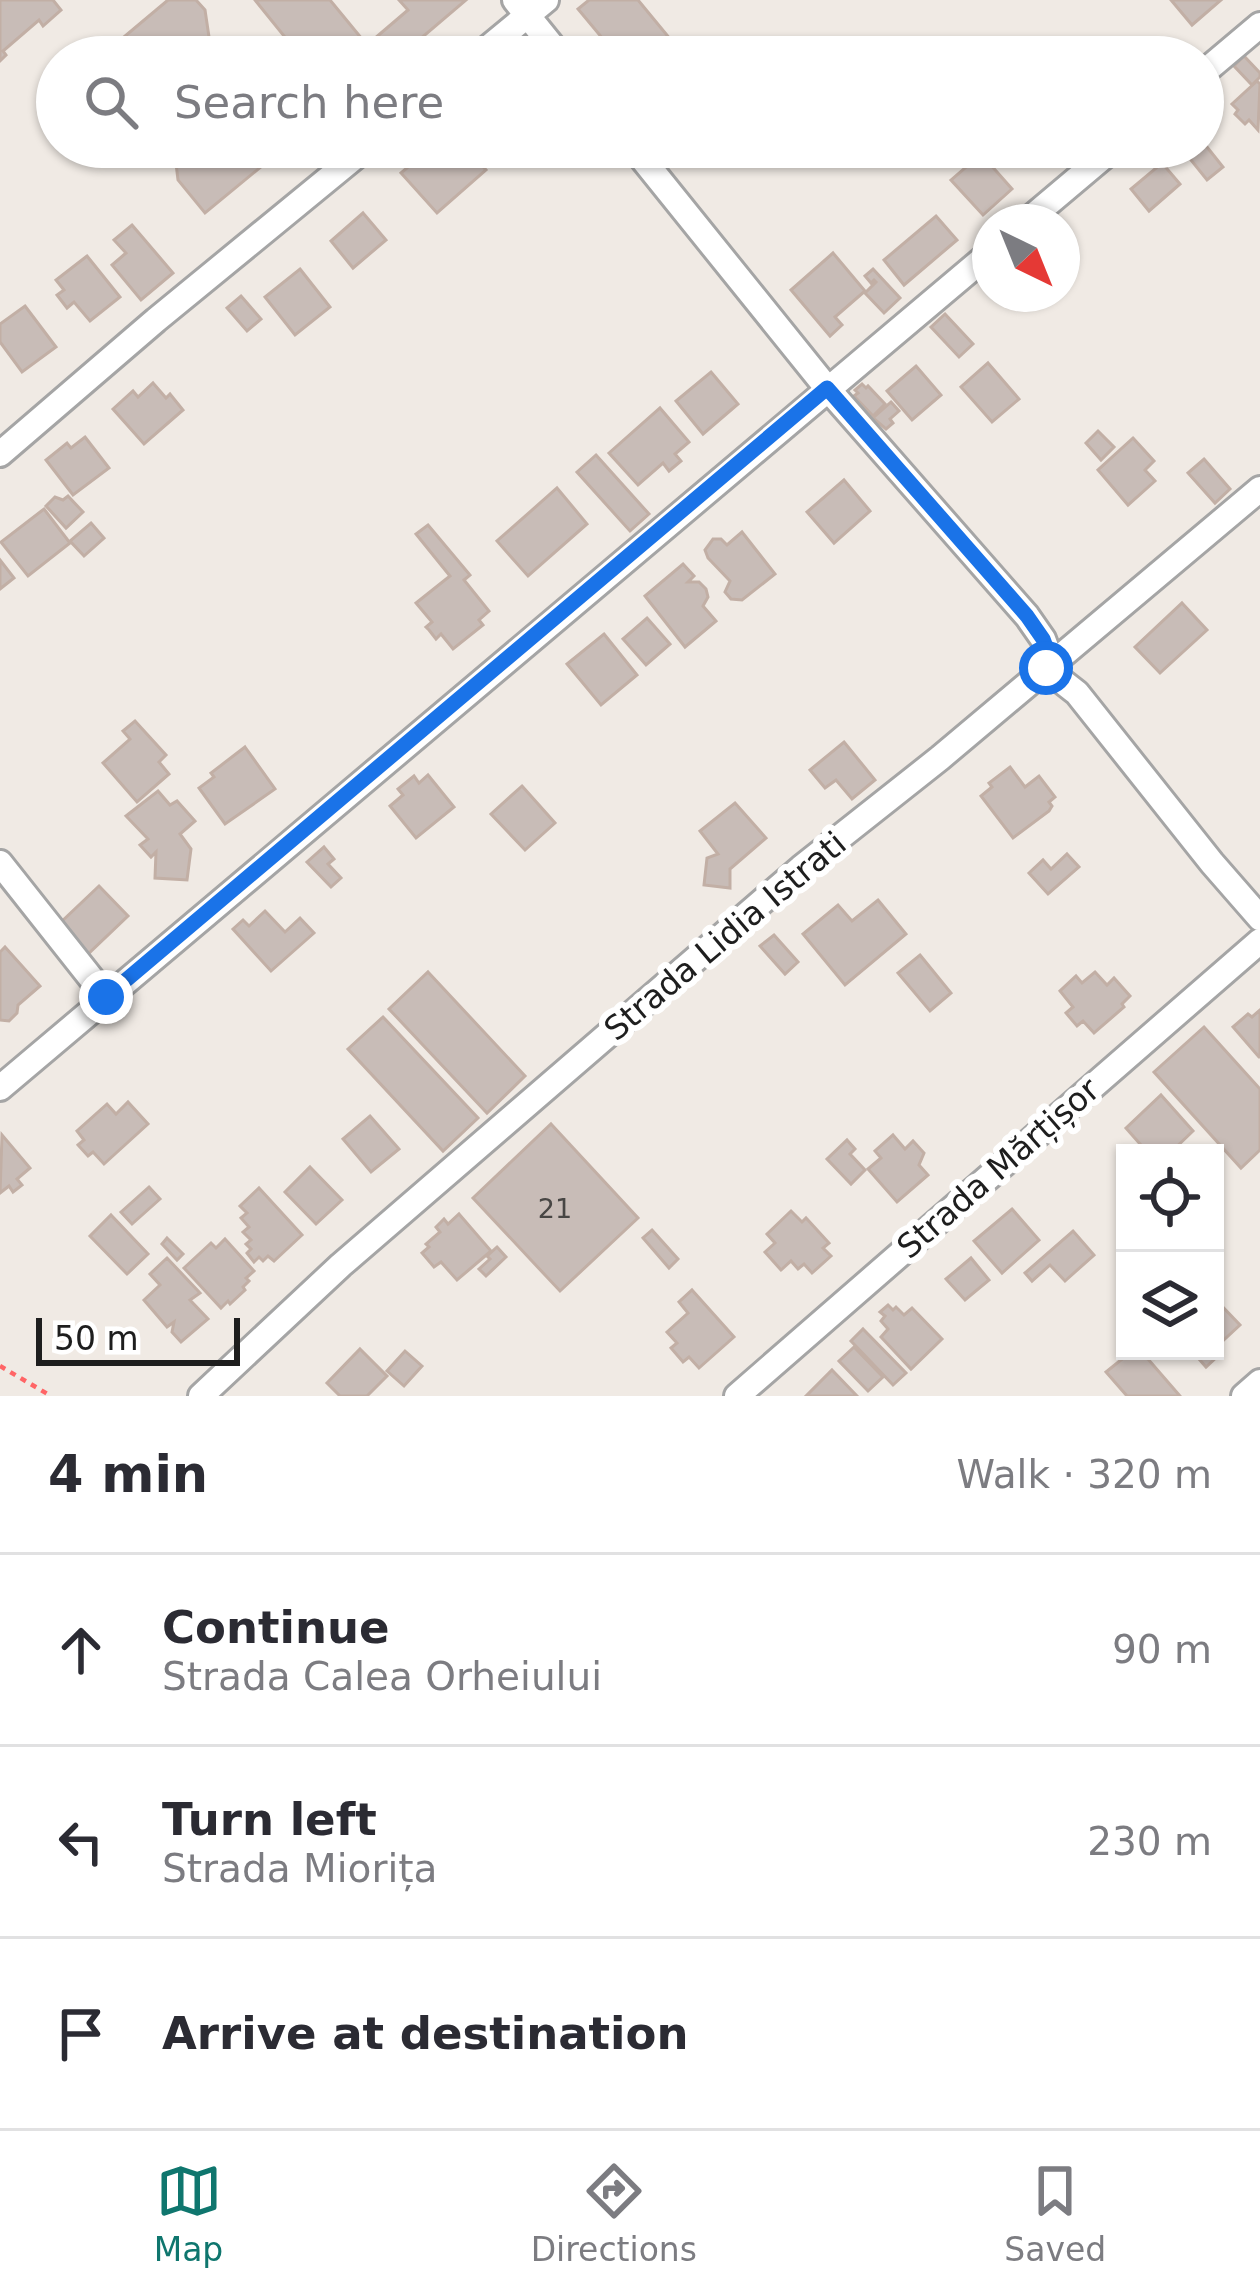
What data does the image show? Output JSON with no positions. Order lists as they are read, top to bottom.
{
  "streets": {
    "street": ["Strada Lidia Istrati", "Strada Mărțișor"]
  },
  "house_numbers": ["21"],
  "scale_bar": "50 m",
  "north": "bottom right",
  "page": {
    "search": "Search here",
    "scale": "50 m",
    "heading": ["4 min", "Walk · 320 m"],
    "list": [
      ["Continue", "Strada Calea Orheiului", "90 m"],
      ["Turn left", "Strada Miorița", "230 m"],
      "Arrive at destination"
    ],
    "nav": ["Map", "Directions", "Saved"]
  }
}
